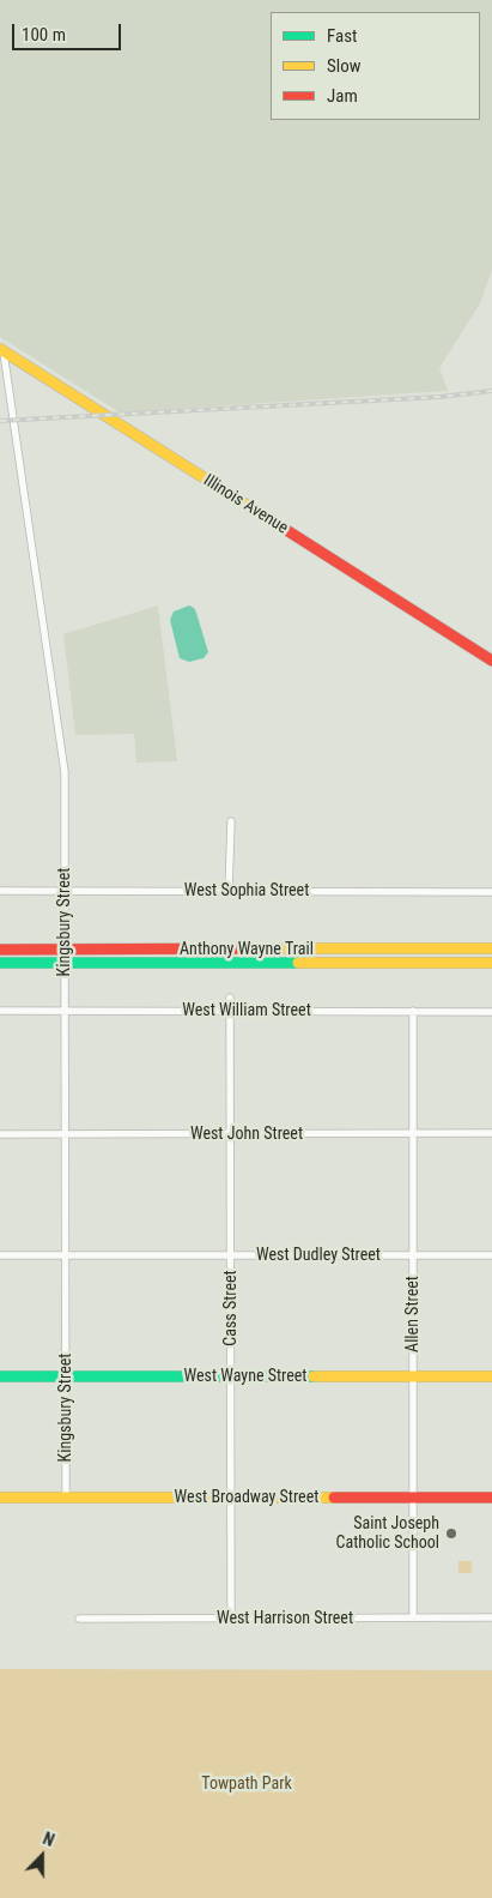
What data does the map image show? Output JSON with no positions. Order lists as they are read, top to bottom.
{
  "streets": {
    "main road": [
      "Illinois Avenue",
      "Anthony Wayne Trail",
      "West Wayne Street",
      "West Broadway Street"
    ],
    "street": [
      "West Sophia Street",
      "Kingsbury Street",
      "West William Street",
      "West John Street",
      "West Dudley Street",
      "Cass Street",
      "Allen Street",
      "West Harrison Street"
    ]
  },
  "crossings": [
    ["Illinois Avenue", "Kingsbury Street"],
    ["West Sophia Street", "Kingsbury Street"],
    ["Kingsbury Street", "Anthony Wayne Trail"],
    ["Kingsbury Street", "West William Street"],
    ["Kingsbury Street", "West John Street"],
    ["Kingsbury Street", "West Dudley Street"],
    ["Kingsbury Street", "West Wayne Street"],
    ["Kingsbury Street", "West Broadway Street"],
    ["West William Street", "Cass Street"],
    ["West William Street", "Allen Street"],
    ["West John Street", "Cass Street"],
    ["West John Street", "Allen Street"],
    ["West Dudley Street", "Cass Street"],
    ["West Dudley Street", "Allen Street"],
    ["Cass Street", "West Wayne Street"],
    ["Cass Street", "West Broadway Street"],
    ["Cass Street", "West Harrison Street"],
    ["Allen Street", "West Wayne Street"],
    ["Allen Street", "West Broadway Street"],
    ["Allen Street", "West Harrison Street"]
  ],
  "parks": ["Towpath Park"],
  "places": ["Saint Joseph Catholic School"],
  "legend": ["Fast", "Slow", "Jam"],
  "scale_bar": "100 m",
  "north": "top"
}
